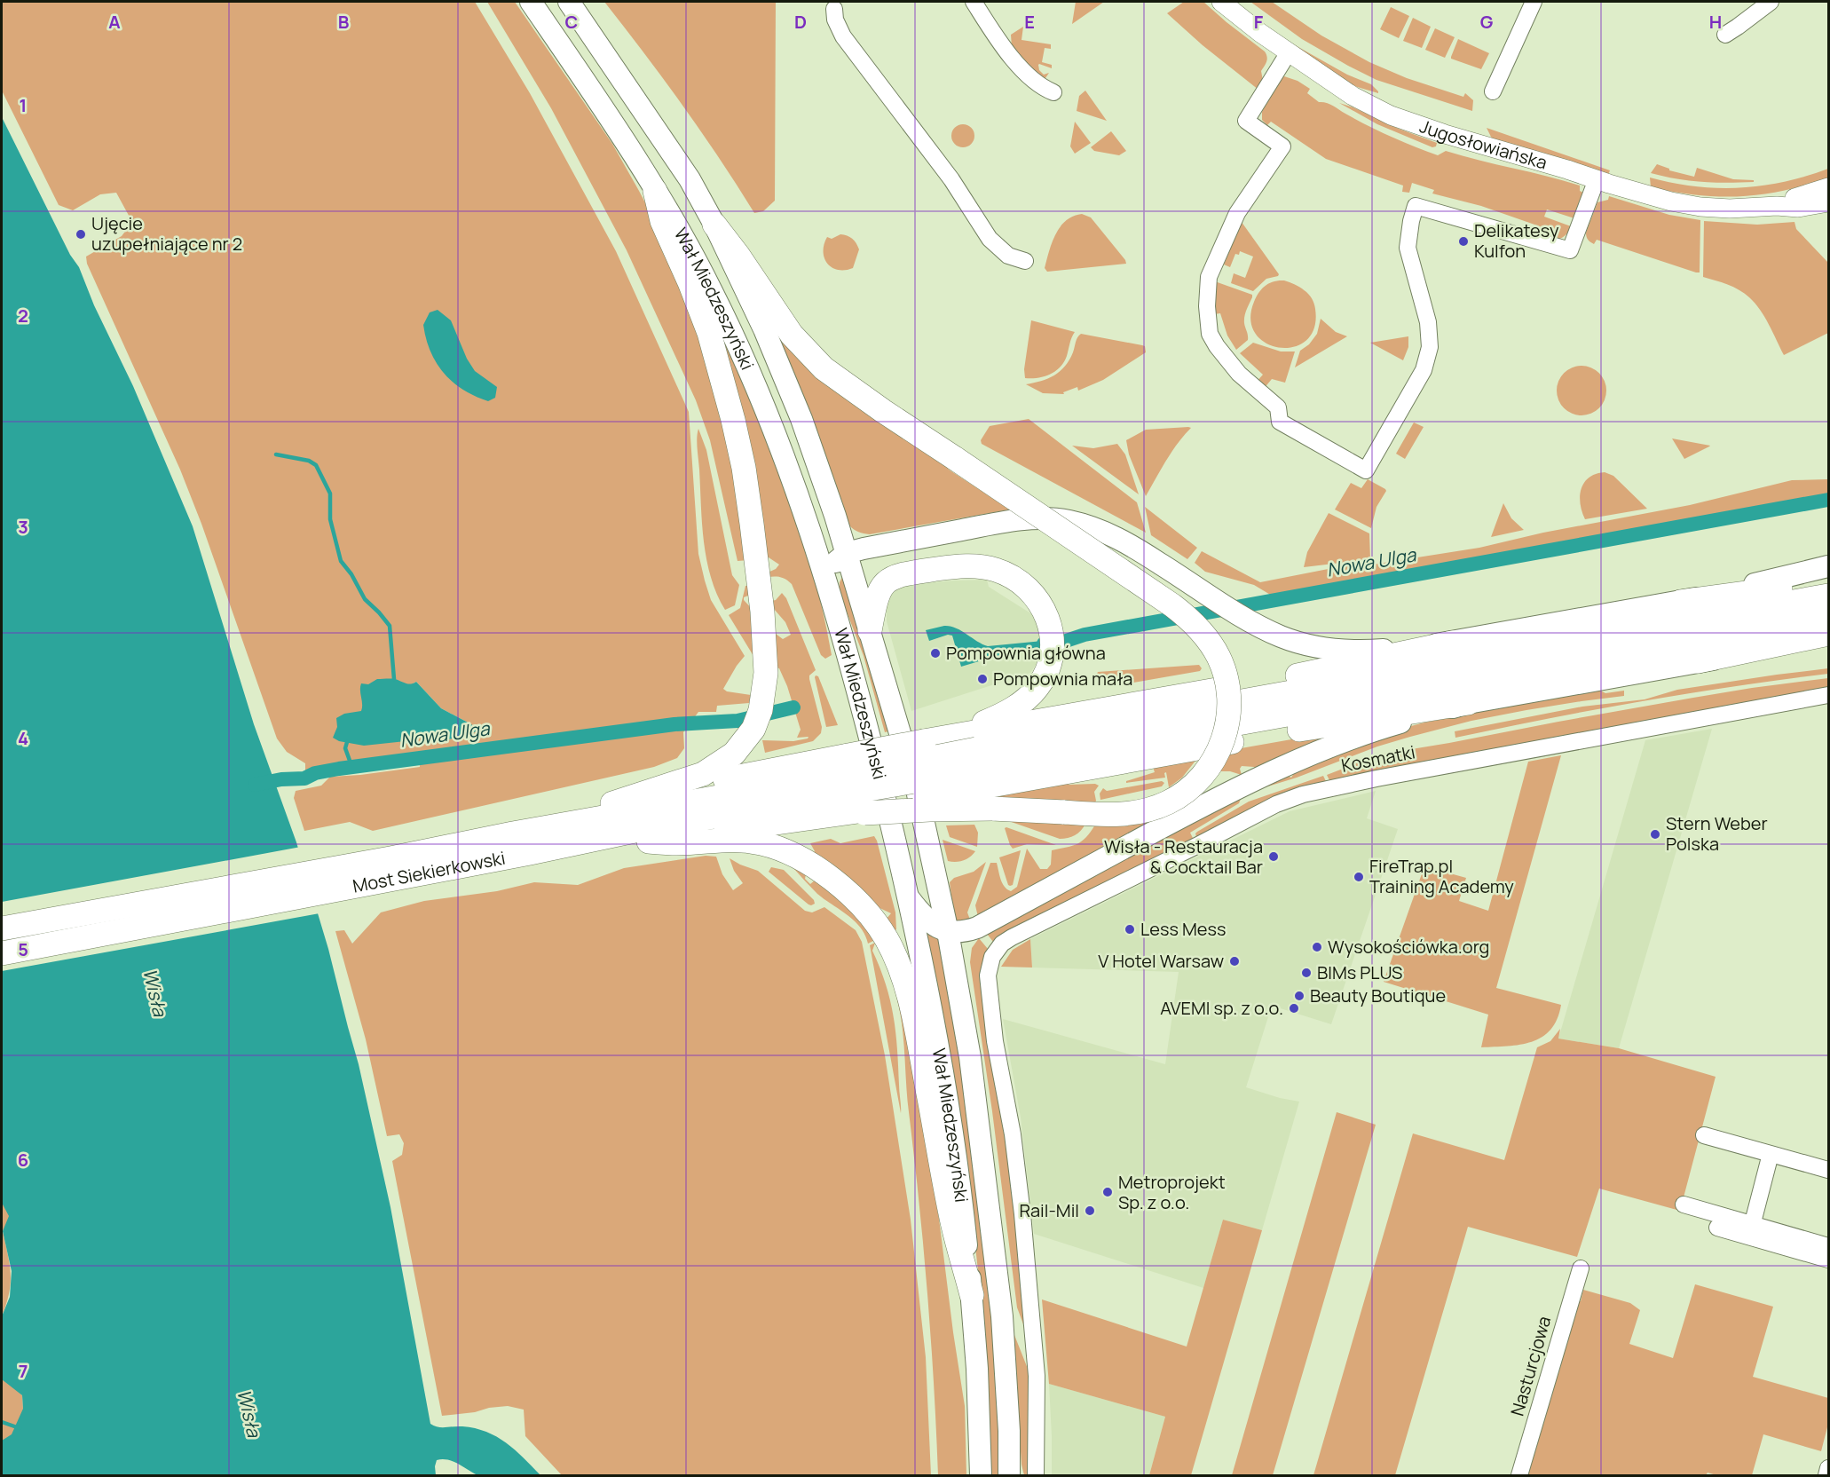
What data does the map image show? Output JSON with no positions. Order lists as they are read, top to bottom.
{
  "streets": {
    "main road": ["Wał Miedzeszyński", "Most Siekierkowski"],
    "street": ["Jugosłowiańska", "Kosmatki", "Nasturcjowa"]
  },
  "water": ["Nowa Ulga", "Wisła"],
  "places": [
    "Ujęcie uzupełniające nr 2",
    "Delikatesy Kulfon",
    "Pompownia główna",
    "Pompownia mała",
    "Stern Weber Polska",
    "Wisła - Restauracja & Cocktail Bar",
    "FireTrap.pl Training Academy",
    "Less Mess",
    "Wysokościówka.org",
    "V Hotel Warsaw",
    "BIMs PLUS",
    "Beauty Boutique",
    "AVEMI sp. z o.o.",
    "Metroprojekt Sp. z o.o.",
    "Rail-Mil"
  ],
  "grid": {
    "columns": [
      "A",
      "B",
      "C",
      "D",
      "E",
      "F",
      "G",
      "H"
    ],
    "rows": [
      "1",
      "2",
      "3",
      "4",
      "5",
      "6",
      "7"
    ]
  }
}
